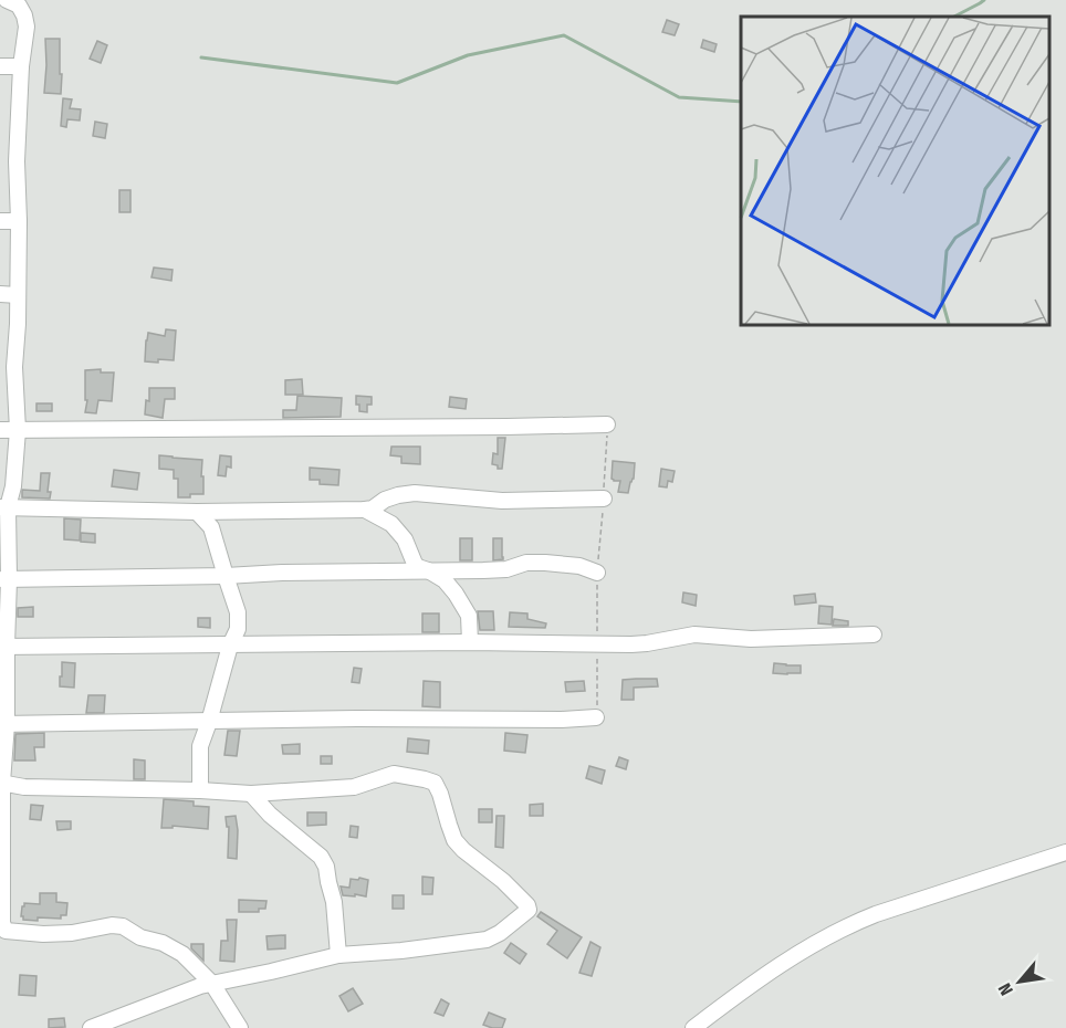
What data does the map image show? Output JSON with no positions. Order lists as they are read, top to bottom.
{
  "north": "bottom left"
}
